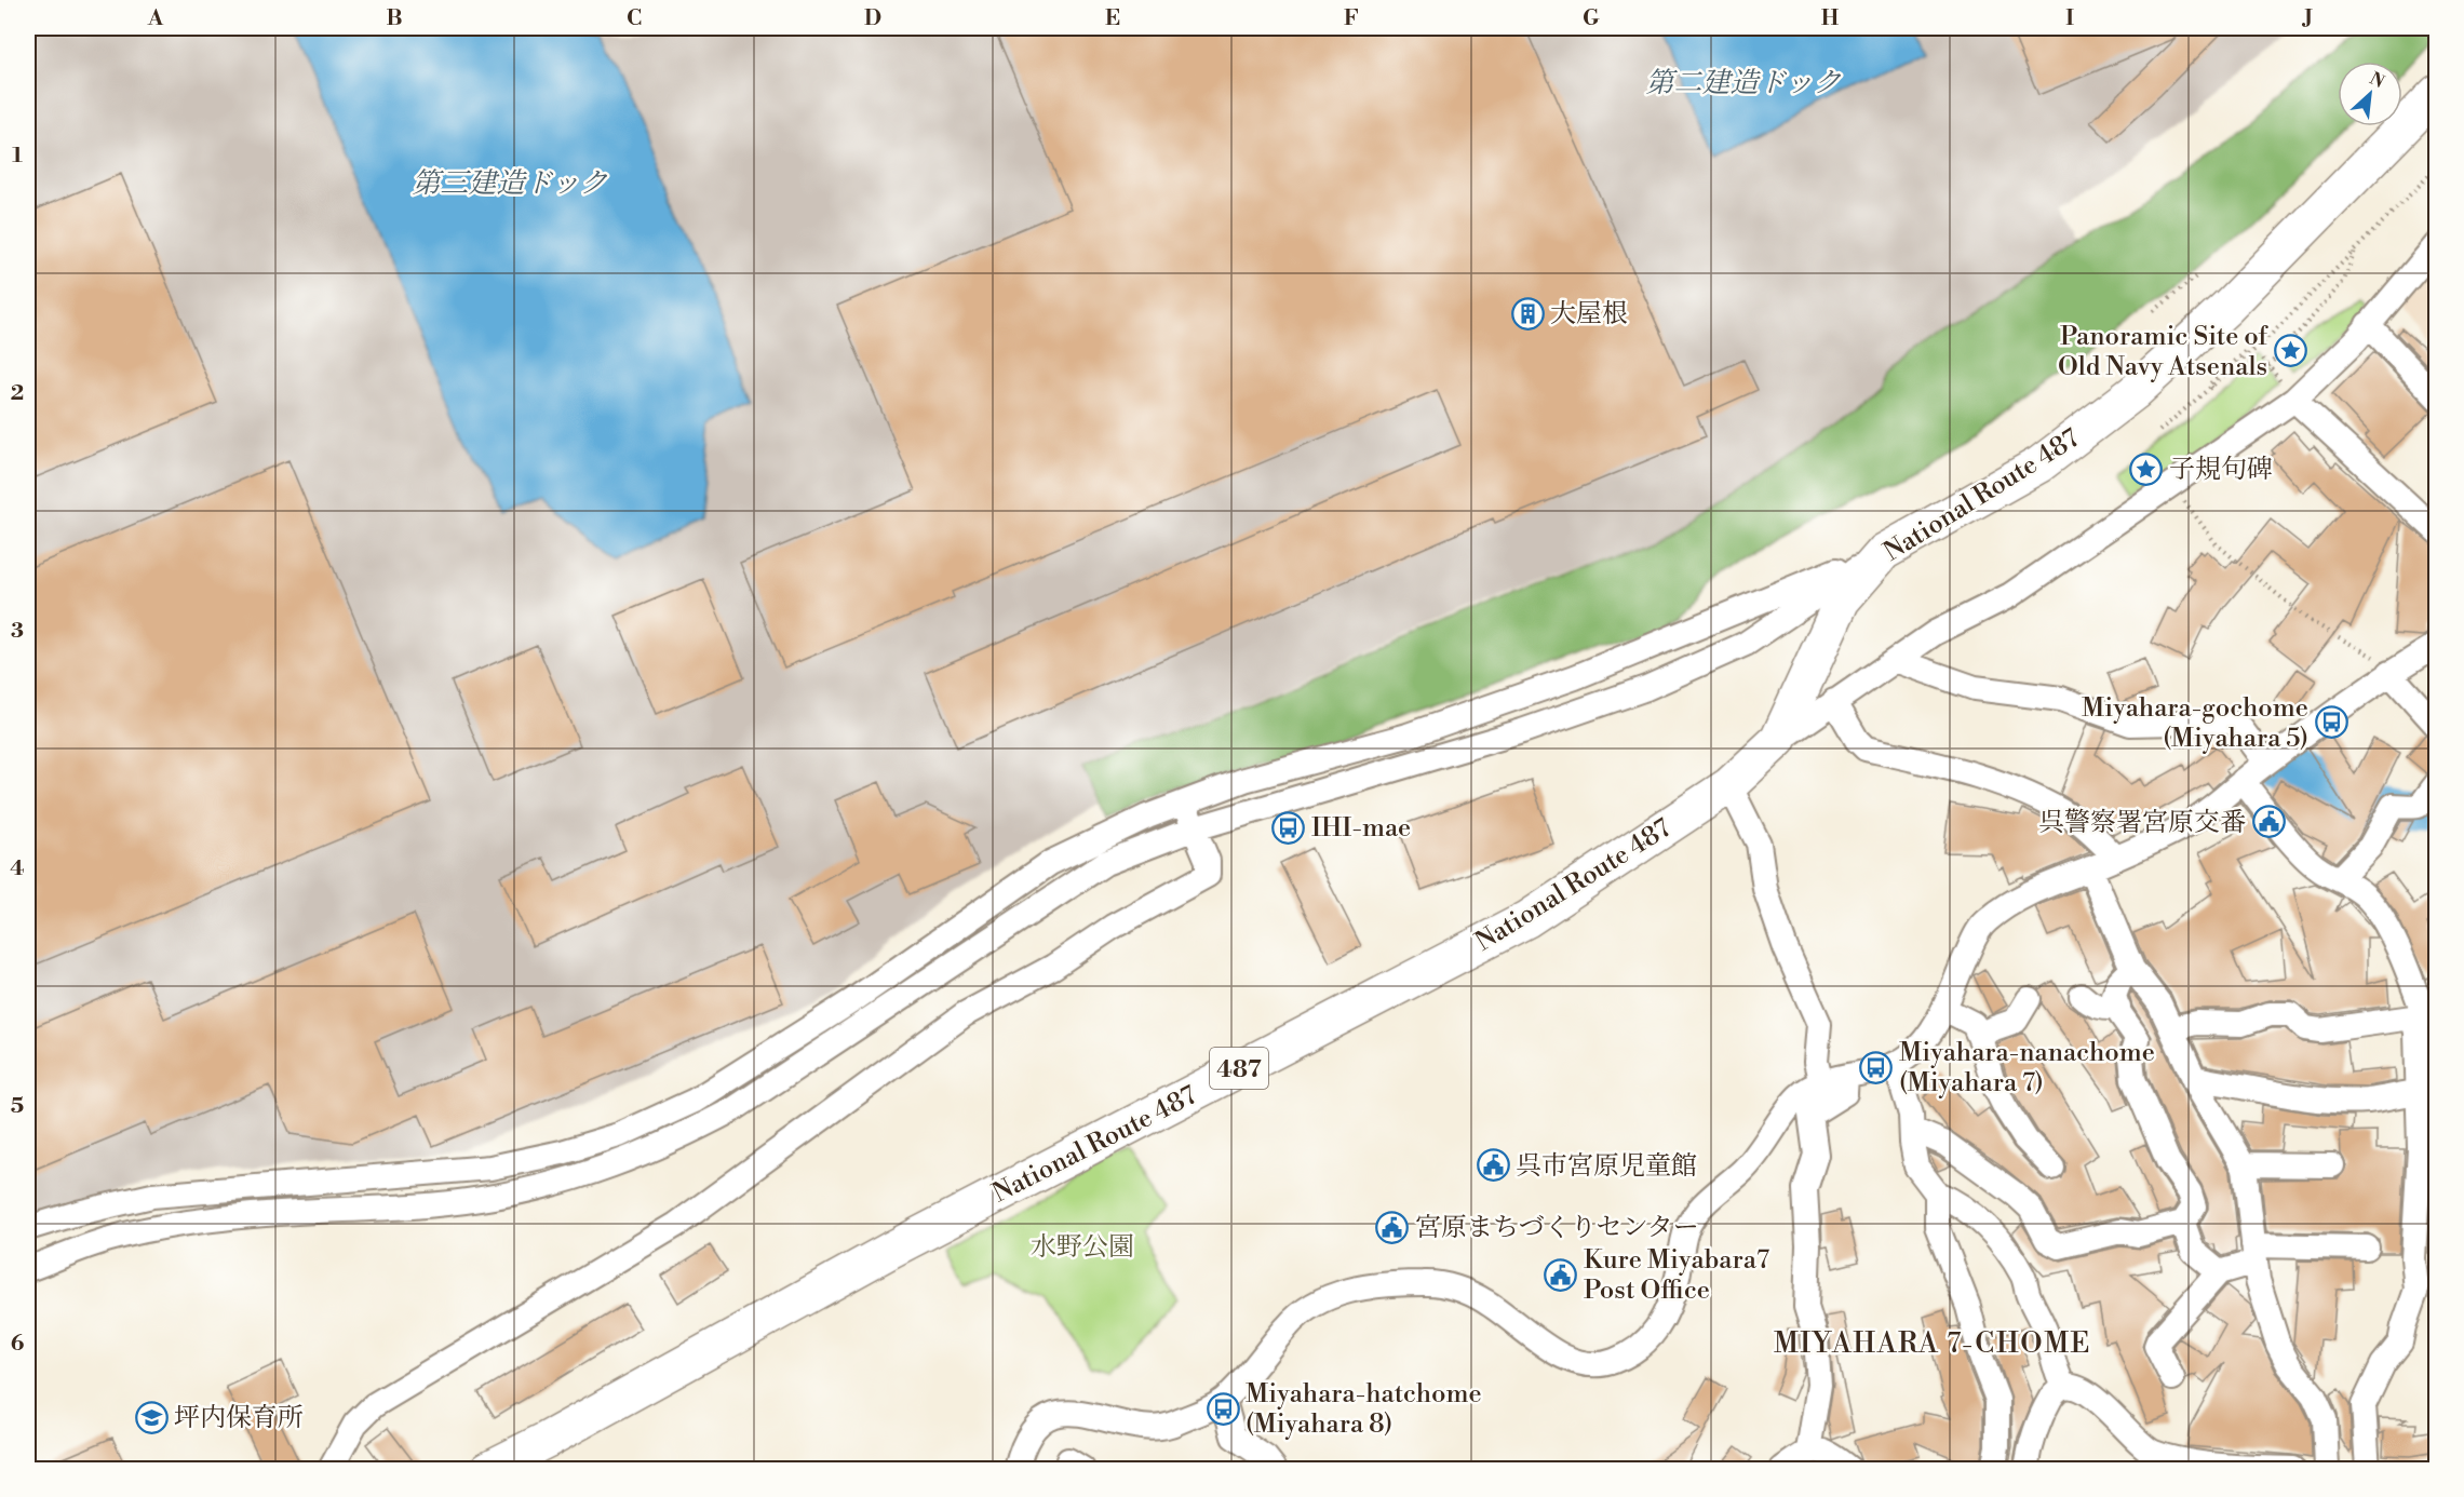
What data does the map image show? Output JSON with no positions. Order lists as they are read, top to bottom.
{
  "streets": {
    "highway": ["National Route 487", "487"]
  },
  "districts": ["MIYAHARA 7-CHOME"],
  "water": ["第二建造ドック", "第三建造ドック"],
  "parks": ["水野公園"],
  "places": {
    "building": ["大屋根"],
    "place": ["Panoramic Site of Old Navy Atsenals", "子規句碑"],
    "bus stop": [
      "Miyahara-gochome (Miyahara 5)",
      "IHI-mae",
      "Miyahara-nanachome (Miyahara 7)",
      "Miyahara-hatchome (Miyahara 8)"
    ],
    "public building": [
      "呉警察署宮原交番",
      "呉市宮原児童館",
      "宮原まちづくりセンター",
      "Kure Miyabara7 Post Office"
    ],
    "school or university": ["坪内保育所"]
  },
  "north": "top right",
  "grid": {
    "columns": [
      "A",
      "B",
      "C",
      "D",
      "E",
      "F",
      "G",
      "H",
      "I",
      "J"
    ],
    "rows": [
      "1",
      "2",
      "3",
      "4",
      "5",
      "6"
    ]
  }
}
